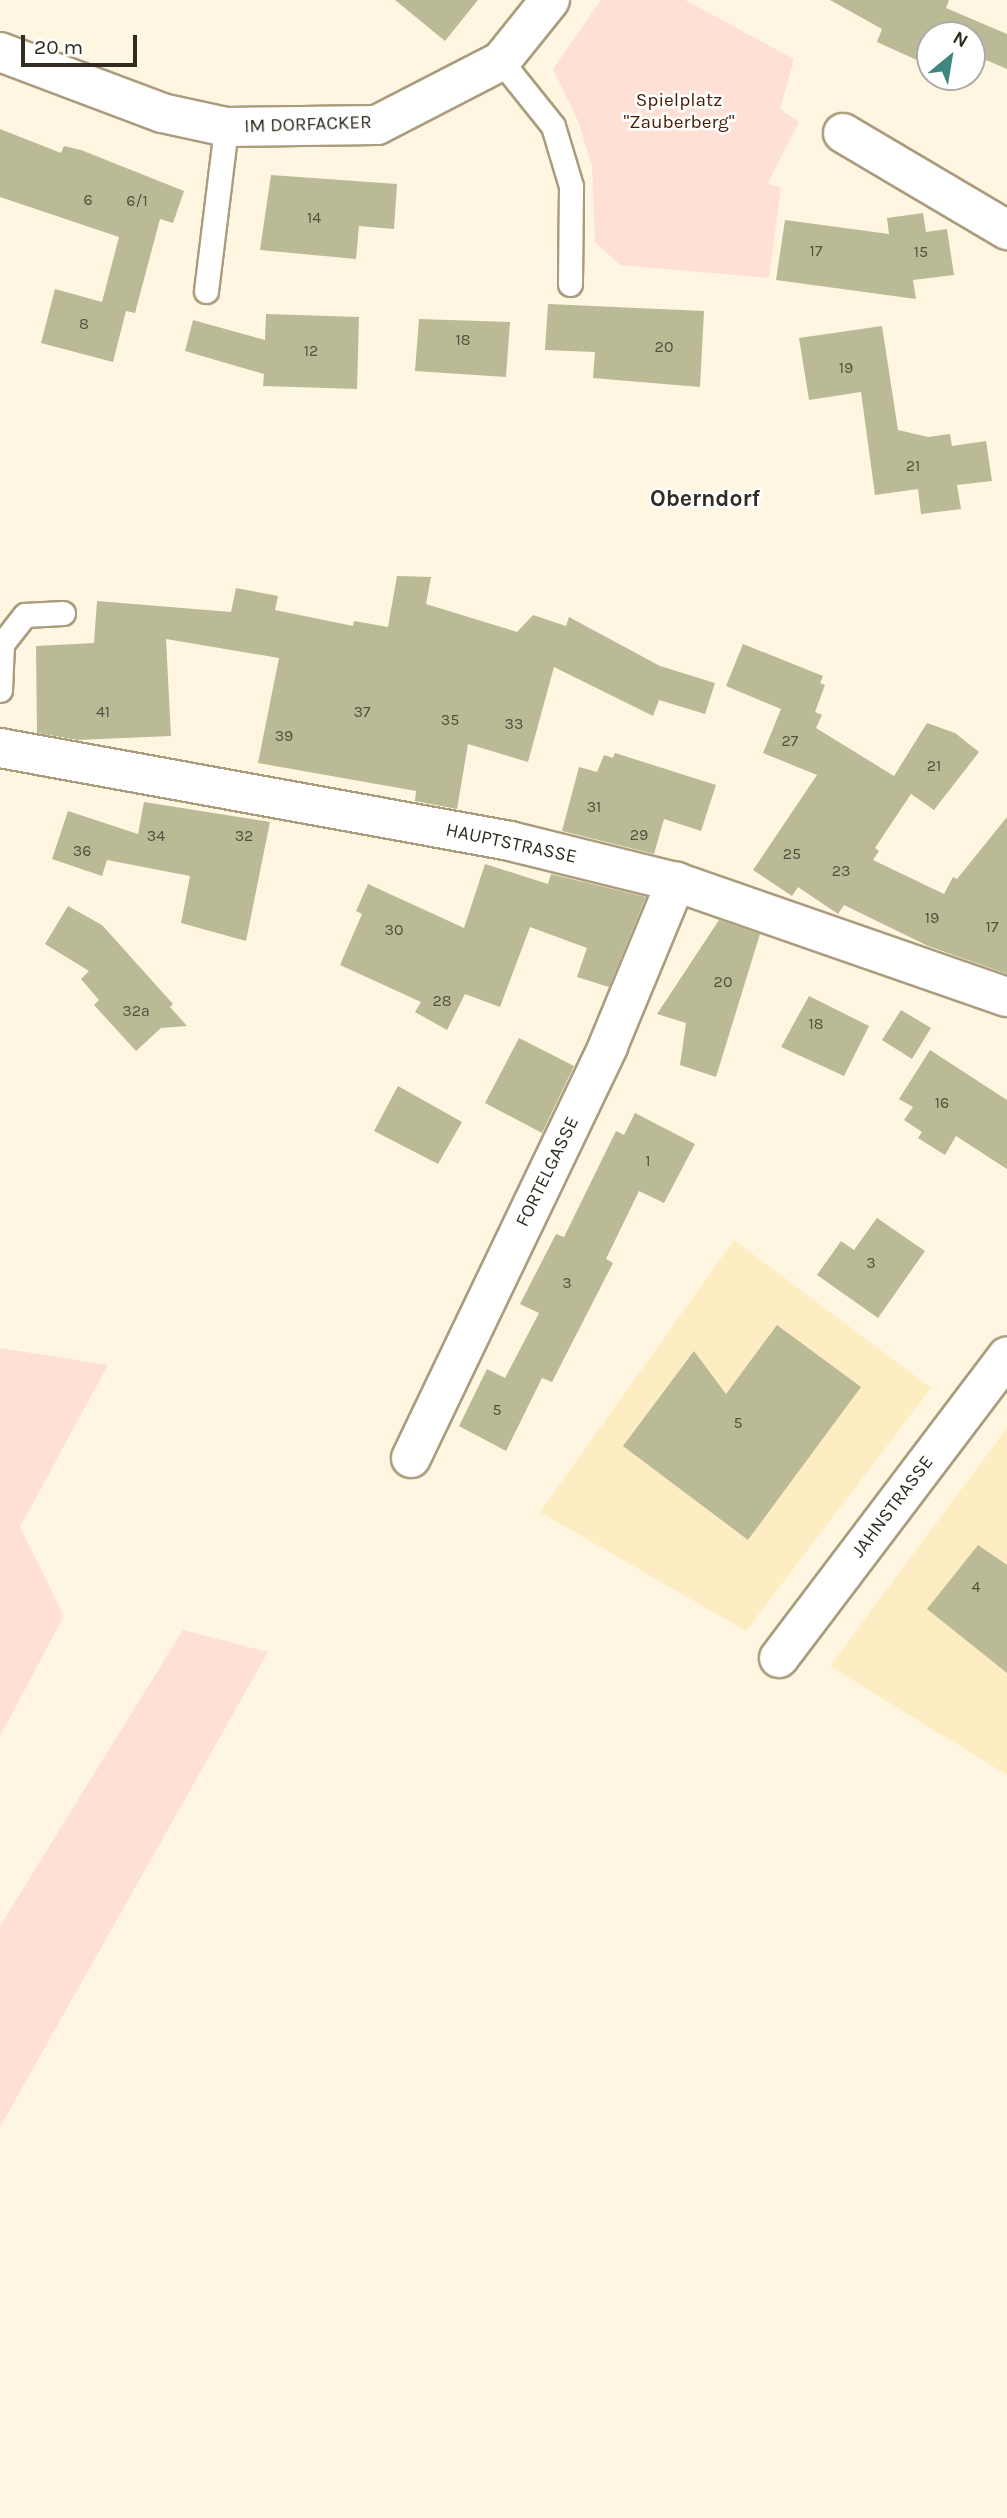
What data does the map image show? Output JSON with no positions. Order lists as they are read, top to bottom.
{
  "streets": {
    "street": [
      "IM DORFACKER",
      "HAUPTSTRASSE",
      "FORTELGASSE",
      "JAHNSTRASSE"
    ]
  },
  "crossings": [
    ["HAUPTSTRASSE", "FORTELGASSE"]
  ],
  "districts": ["Oberndorf"],
  "parks": ["Spielplatz \"Zauberberg\""],
  "house_numbers": [
    "6",
    "6/1",
    "14",
    "17",
    "15",
    "8",
    "18",
    "20",
    "12",
    "19",
    "21",
    "41",
    "37",
    "35",
    "33",
    "39",
    "27",
    "21",
    "31",
    "29",
    "34",
    "32",
    "36",
    "25",
    "23",
    "19",
    "17",
    "30",
    "20",
    "28",
    "32a",
    "18",
    "16",
    "1",
    "3",
    "3",
    "5",
    "5",
    "4"
  ],
  "scale_bar": "20 m",
  "north": "top right"
}
